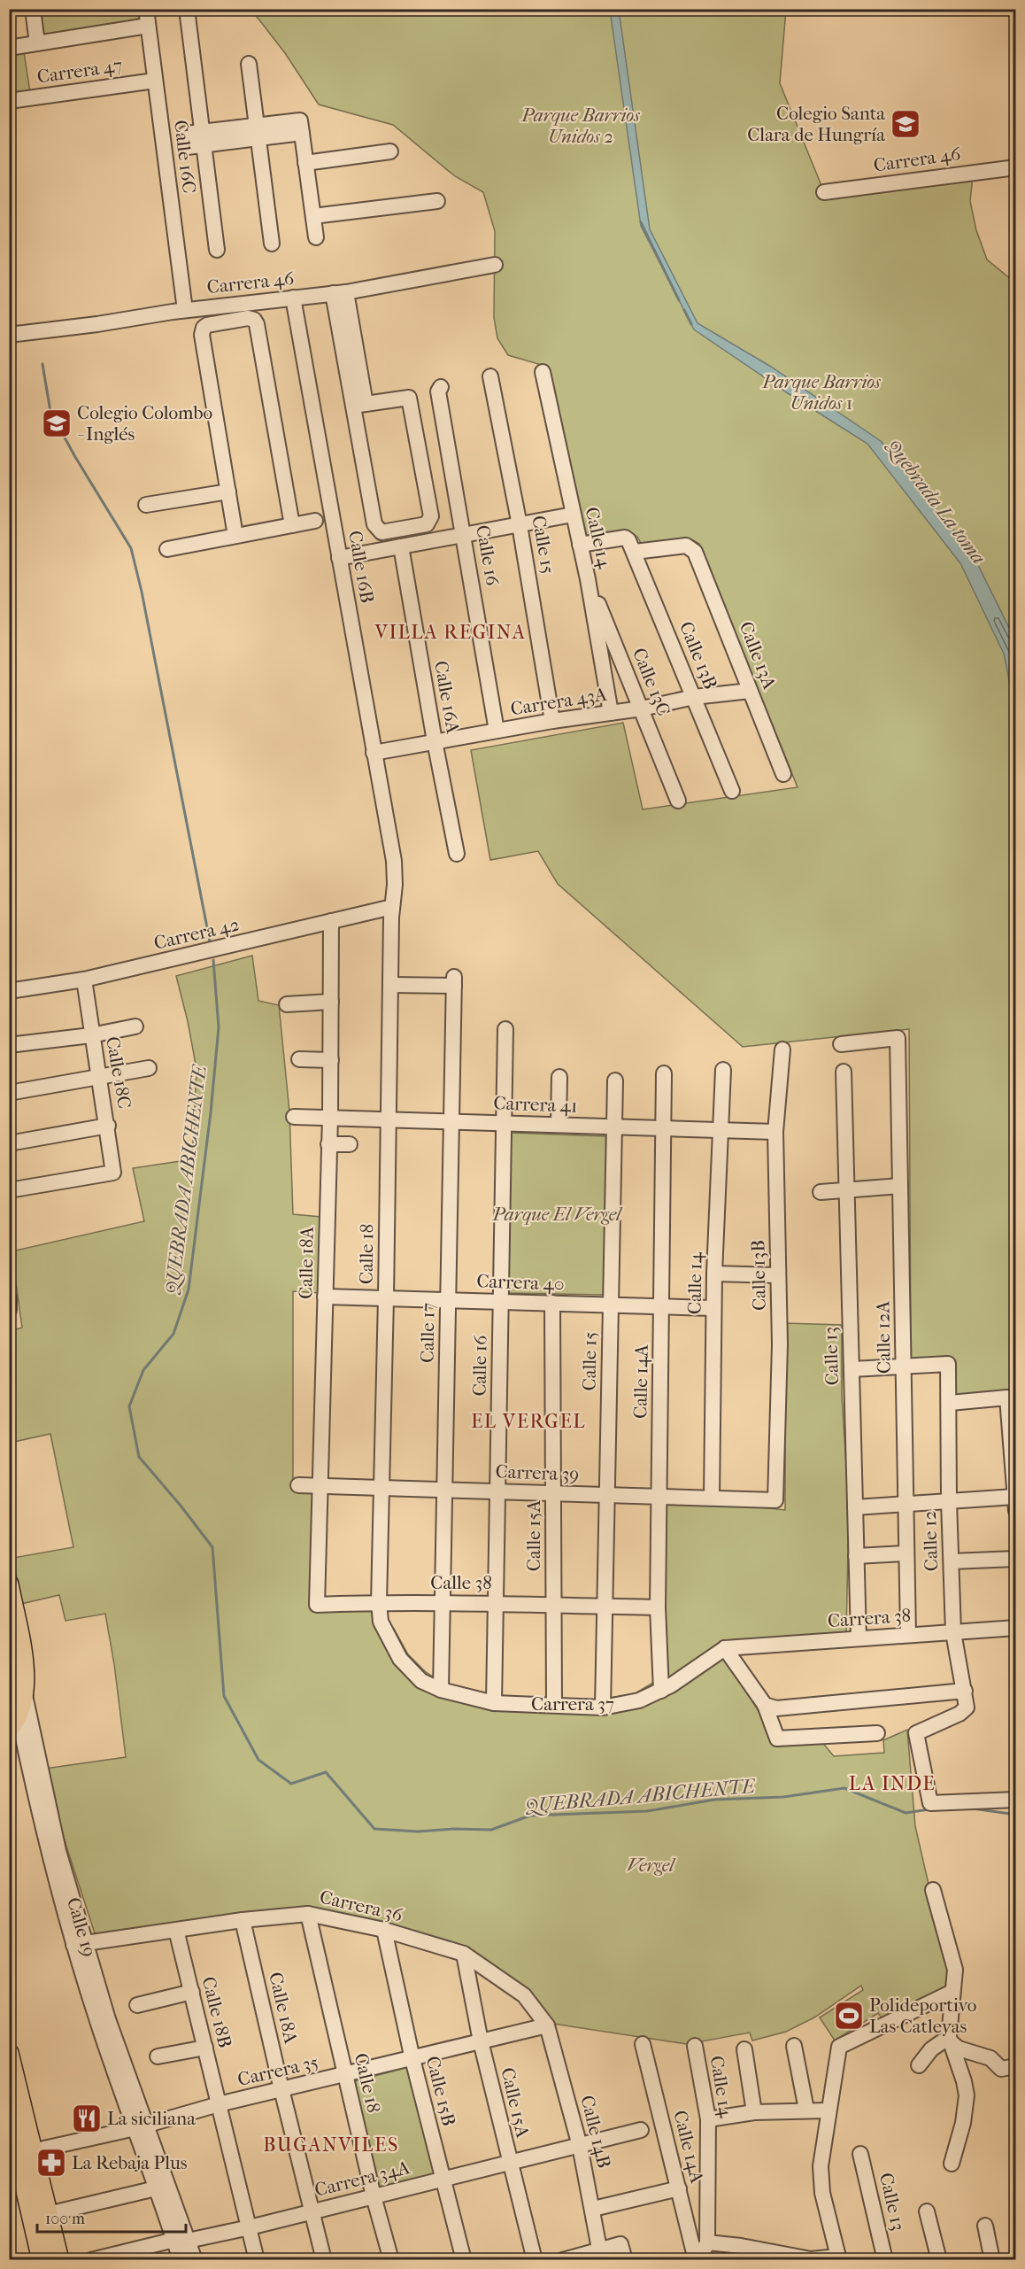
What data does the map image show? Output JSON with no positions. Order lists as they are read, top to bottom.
{
  "streets": {
    "main road": ["Calle 19"],
    "street": [
      "Carrera 47",
      "Calle 16C",
      "Carrera 46",
      "Calle 14",
      "Calle 15",
      "Calle 16",
      "Calle 16B",
      "Calle 13B",
      "Calle 13A",
      "Calle 13C",
      "Calle 16A",
      "Carrera 43A",
      "Carrera 42",
      "Calle 18C",
      "Carrera 41",
      "Calle 18",
      "Calle 18A",
      "Carrera 40",
      "Calle 17",
      "Calle 12A",
      "Calle 13",
      "Calle 14A",
      "Carrera 39",
      "Calle 15A",
      "Calle 12",
      "Calle 38",
      "Carrera 38",
      "Carrera 37",
      "Carrera 36",
      "Calle 18B",
      "Carrera 35",
      "Calle 15B",
      "Calle 14B",
      "Carrera 34A"
    ]
  },
  "crossings": [
    ["Carrera 47", "Calle 16C"],
    ["Calle 16C", "Carrera 46"],
    ["Carrera 46", "Calle 16B"],
    ["Calle 14", "Calle 13B"],
    ["Calle 14", "Calle 13C"],
    ["Calle 14", "Carrera 43A"],
    ["Calle 14", "Carrera 41"],
    ["Calle 14", "Carrera 40"],
    ["Calle 14", "Carrera 39"],
    ["Calle 15", "Carrera 43A"],
    ["Calle 15", "Carrera 41"],
    ["Calle 15", "Carrera 40"],
    ["Calle 15", "Carrera 39"],
    ["Calle 15", "Calle 38"],
    ["Calle 15", "Carrera 37"],
    ["Calle 16", "Carrera 43A"],
    ["Calle 16", "Carrera 41"],
    ["Calle 16", "Carrera 40"],
    ["Calle 16", "Carrera 39"],
    ["Calle 16", "Calle 38"],
    ["Calle 16", "Carrera 37"],
    ["Calle 16B", "Carrera 43A"],
    ["Calle 16B", "Carrera 42"],
    ["Calle 16B", "Calle 18"],
    ["Calle 13B", "Calle 13A"],
    ["Calle 13B", "Carrera 43A"],
    ["Calle 13B", "Carrera 41"],
    ["Calle 13B", "Carrera 39"],
    ["Calle 13A", "Carrera 43A"],
    ["Calle 13C", "Carrera 43A"],
    ["Calle 16A", "Carrera 43A"],
    ["Carrera 42", "Calle 18C"],
    ["Carrera 42", "Calle 18"],
    ["Carrera 42", "Calle 18A"],
    ["Carrera 41", "Calle 18"],
    ["Carrera 41", "Calle 18A"],
    ["Carrera 41", "Calle 17"],
    ["Carrera 41", "Calle 14A"],
    ["Calle 18", "Carrera 40"],
    ["Calle 18", "Calle 17"],
    ["Calle 18", "Carrera 39"],
    ["Calle 18", "Calle 38"],
    ["Calle 18", "Carrera 37"],
    ["Calle 18", "Carrera 36"],
    ["Calle 18", "Carrera 35"],
    ["Calle 18", "Carrera 34A"],
    ["Calle 18A", "Carrera 40"],
    ["Calle 18A", "Carrera 39"],
    ["Calle 18A", "Calle 38"],
    ["Calle 18A", "Carrera 36"],
    ["Calle 18A", "Carrera 35"],
    ["Calle 18A", "Carrera 34A"],
    ["Carrera 40", "Calle 17"],
    ["Carrera 40", "Calle 14A"],
    ["Carrera 40", "Calle 15A"],
    ["Calle 17", "Carrera 39"],
    ["Calle 17", "Calle 38"],
    ["Calle 17", "Carrera 37"],
    ["Calle 12A", "Calle 12"],
    ["Calle 12A", "Carrera 38"],
    ["Calle 13", "Carrera 38"],
    ["Calle 14A", "Carrera 39"],
    ["Calle 14A", "Calle 38"],
    ["Calle 14A", "Carrera 37"],
    ["Carrera 39", "Calle 15A"],
    ["Calle 15A", "Calle 38"],
    ["Calle 15A", "Carrera 37"],
    ["Calle 15A", "Carrera 36"],
    ["Calle 15A", "Carrera 35"],
    ["Calle 15A", "Carrera 34A"],
    ["Calle 12", "Carrera 38"],
    ["Calle 38", "Carrera 37"],
    ["Carrera 38", "Carrera 37"],
    ["Carrera 36", "Calle 19"],
    ["Carrera 36", "Calle 18B"],
    ["Carrera 36", "Carrera 35"],
    ["Carrera 36", "Calle 15B"],
    ["Carrera 36", "Calle 14B"],
    ["Calle 19", "Carrera 35"],
    ["Calle 19", "Carrera 34A"],
    ["Calle 18B", "Carrera 35"],
    ["Calle 18B", "Carrera 34A"],
    ["Carrera 35", "Calle 15B"],
    ["Carrera 35", "Calle 14B"],
    ["Calle 15B", "Carrera 34A"],
    ["Calle 14B", "Carrera 34A"]
  ],
  "districts": [
    "VILLA REGINA",
    "EL VERGEL",
    "LA INDE",
    "BUGANVILES"
  ],
  "water": ["Quebrada La toma", "QUEBRADA ABICHENTE"],
  "parks": [
    "Parque Barrios Unidos 2",
    "Parque Barrios Unidos 1",
    "Parque El Vergel",
    "Vergel"
  ],
  "places": {
    "school or university": ["Colegio Santa Clara de Hungría", "Colegio Colombo - Inglés"],
    "sports": ["Polideportivo Las Catleyas"],
    "restaurant": ["La siciliana"],
    "pharmacy": ["La Rebaja Plus"]
  },
  "scale_bar": "100 m"
}
